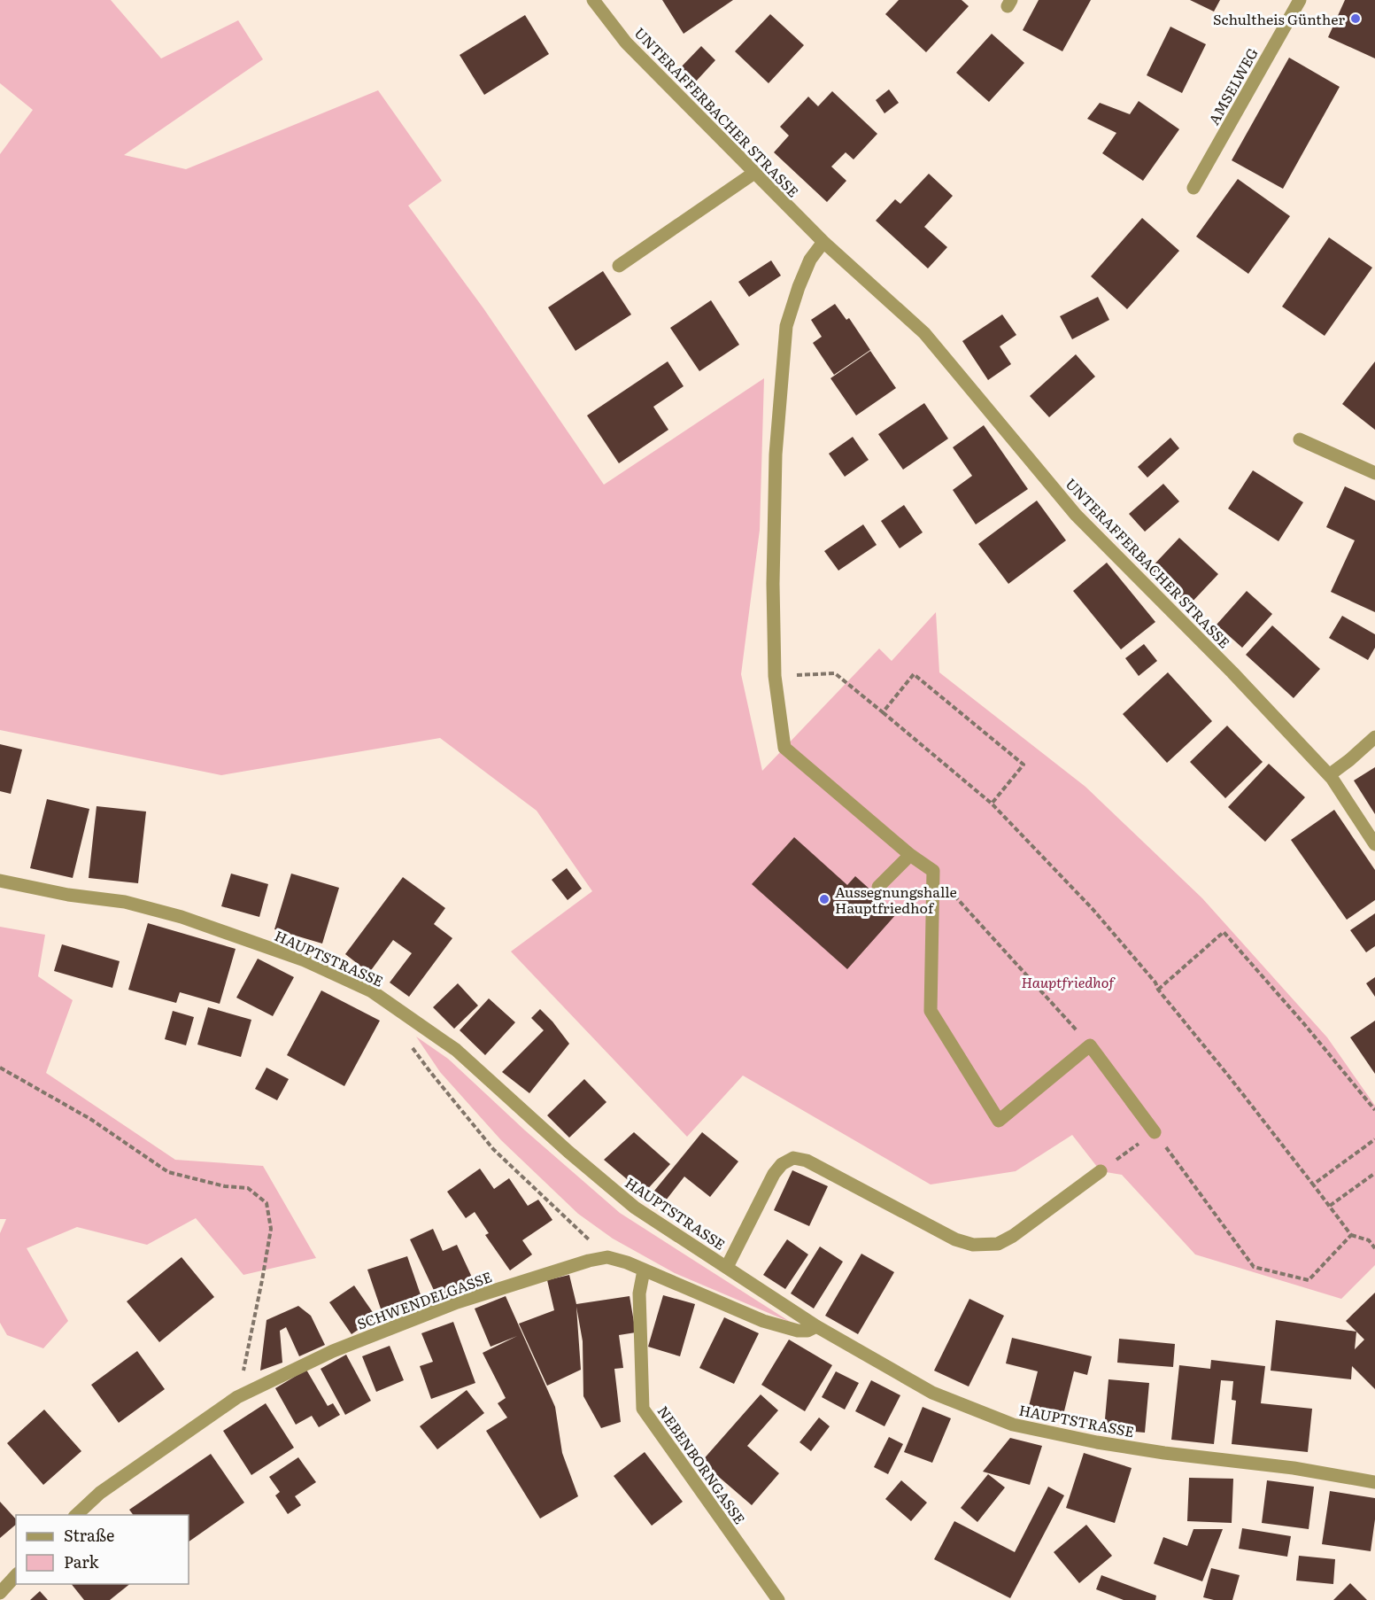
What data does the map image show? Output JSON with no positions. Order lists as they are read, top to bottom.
{
  "streets": {
    "street": [
      "AMSELWEG",
      "UNTERAFFERBACHER STRASSE",
      "HAUPTSTRASSE",
      "SCHWENDELGASSE",
      "NEBENBORNGASSE"
    ]
  },
  "parks": ["Hauptfriedhof"],
  "places": ["Schultheis Günther", "Aussegnungshalle Hauptfriedhof"],
  "legend": ["Straße", "Park"]
}
